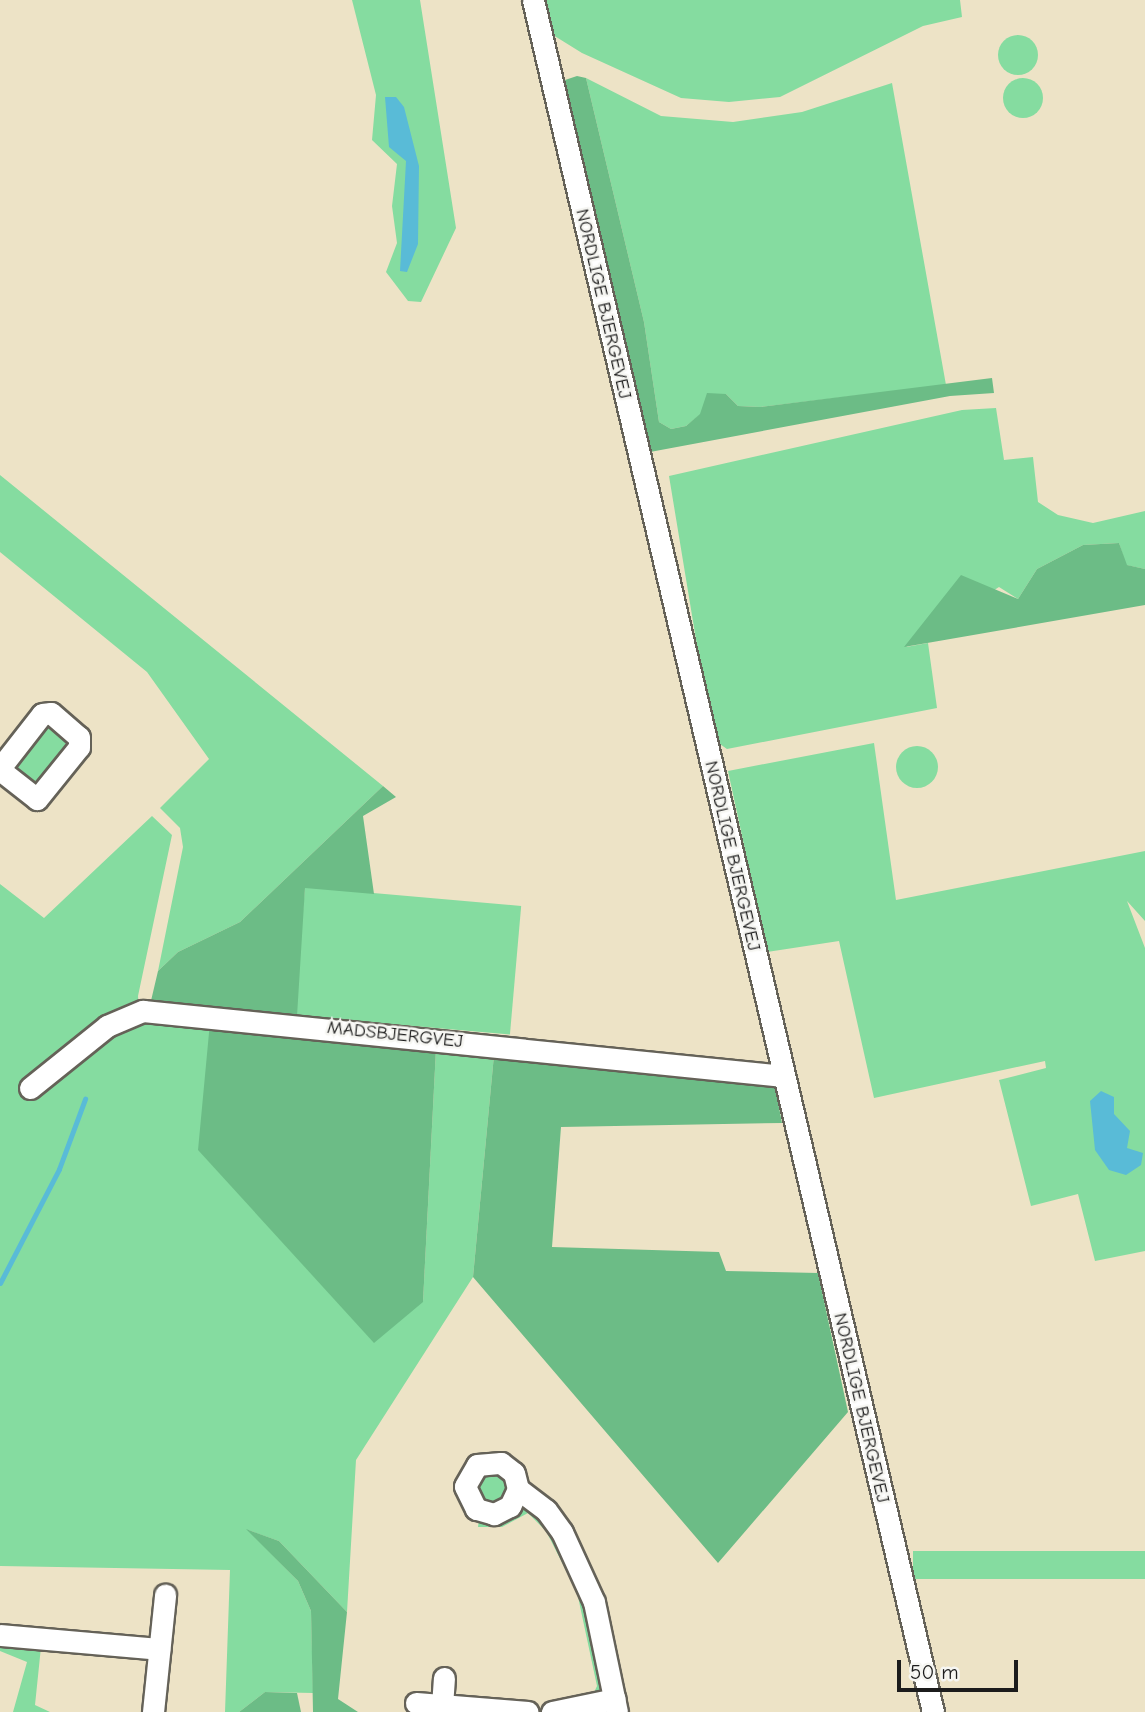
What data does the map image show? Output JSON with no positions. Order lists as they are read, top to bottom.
{
  "streets": {
    "street": ["NORDLIGE BJERGEVEJ", "MADSBJERGVEJ"]
  },
  "crossings": [
    ["NORDLIGE BJERGEVEJ", "MADSBJERGVEJ"]
  ],
  "scale_bar": "50 m"
}
